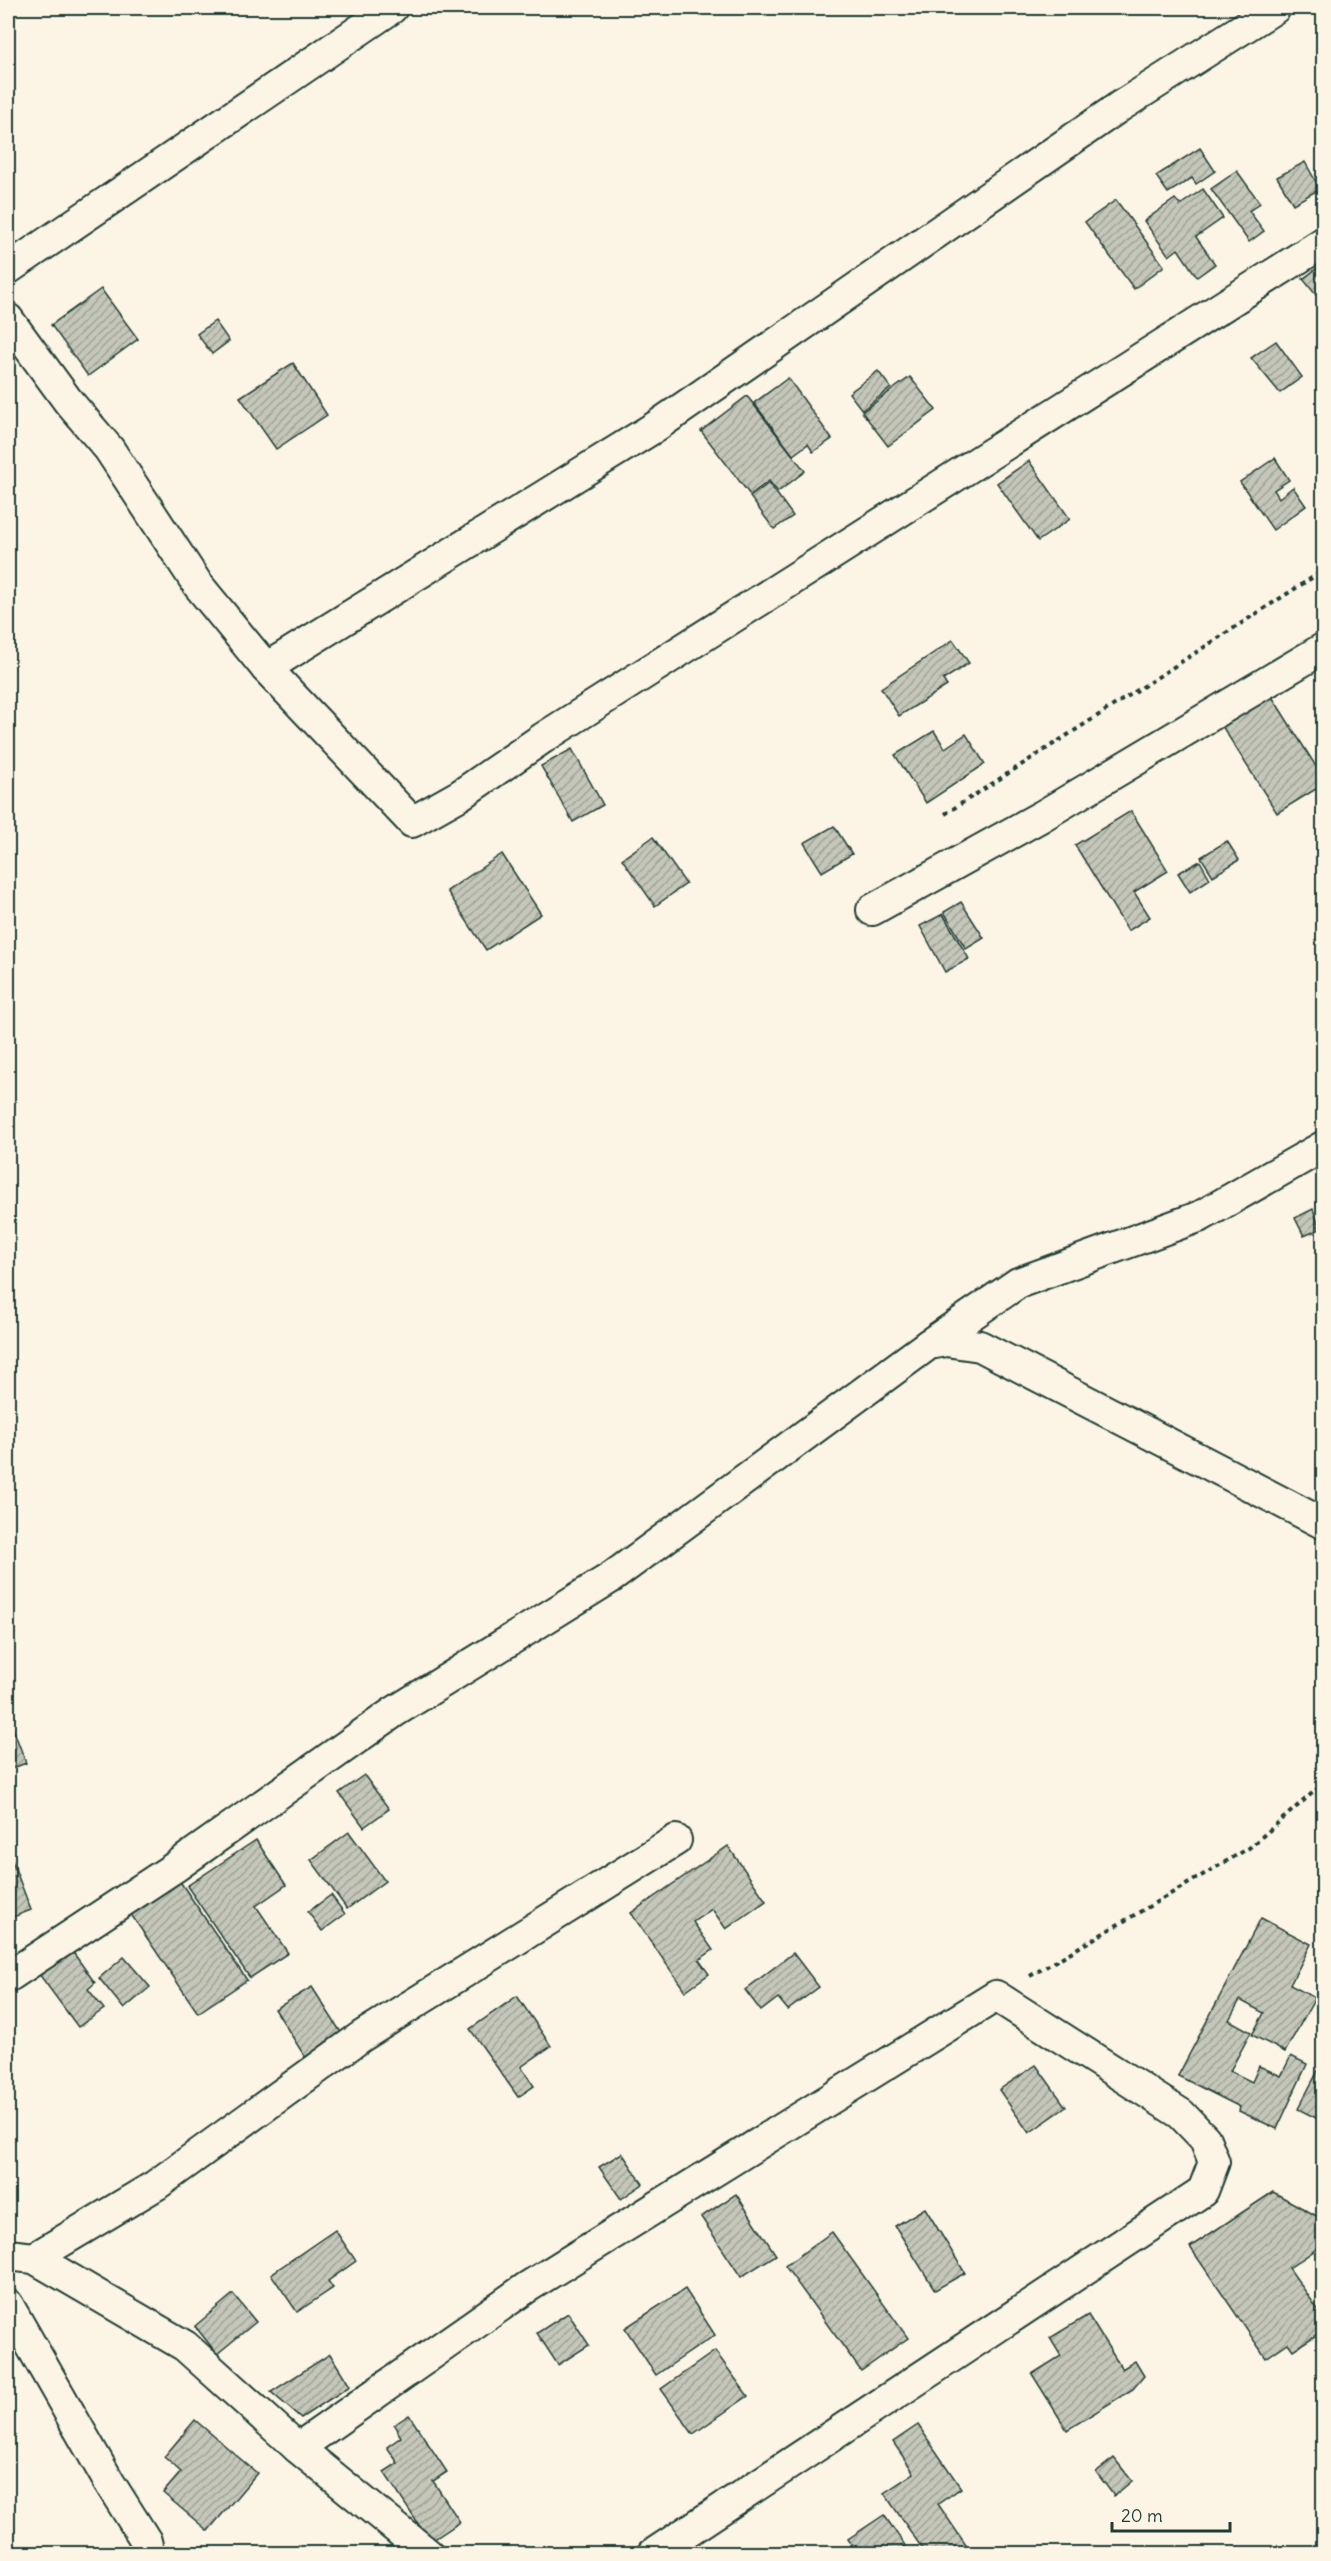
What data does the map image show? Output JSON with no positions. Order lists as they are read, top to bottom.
{
  "scale_bar": "20 m"
}
